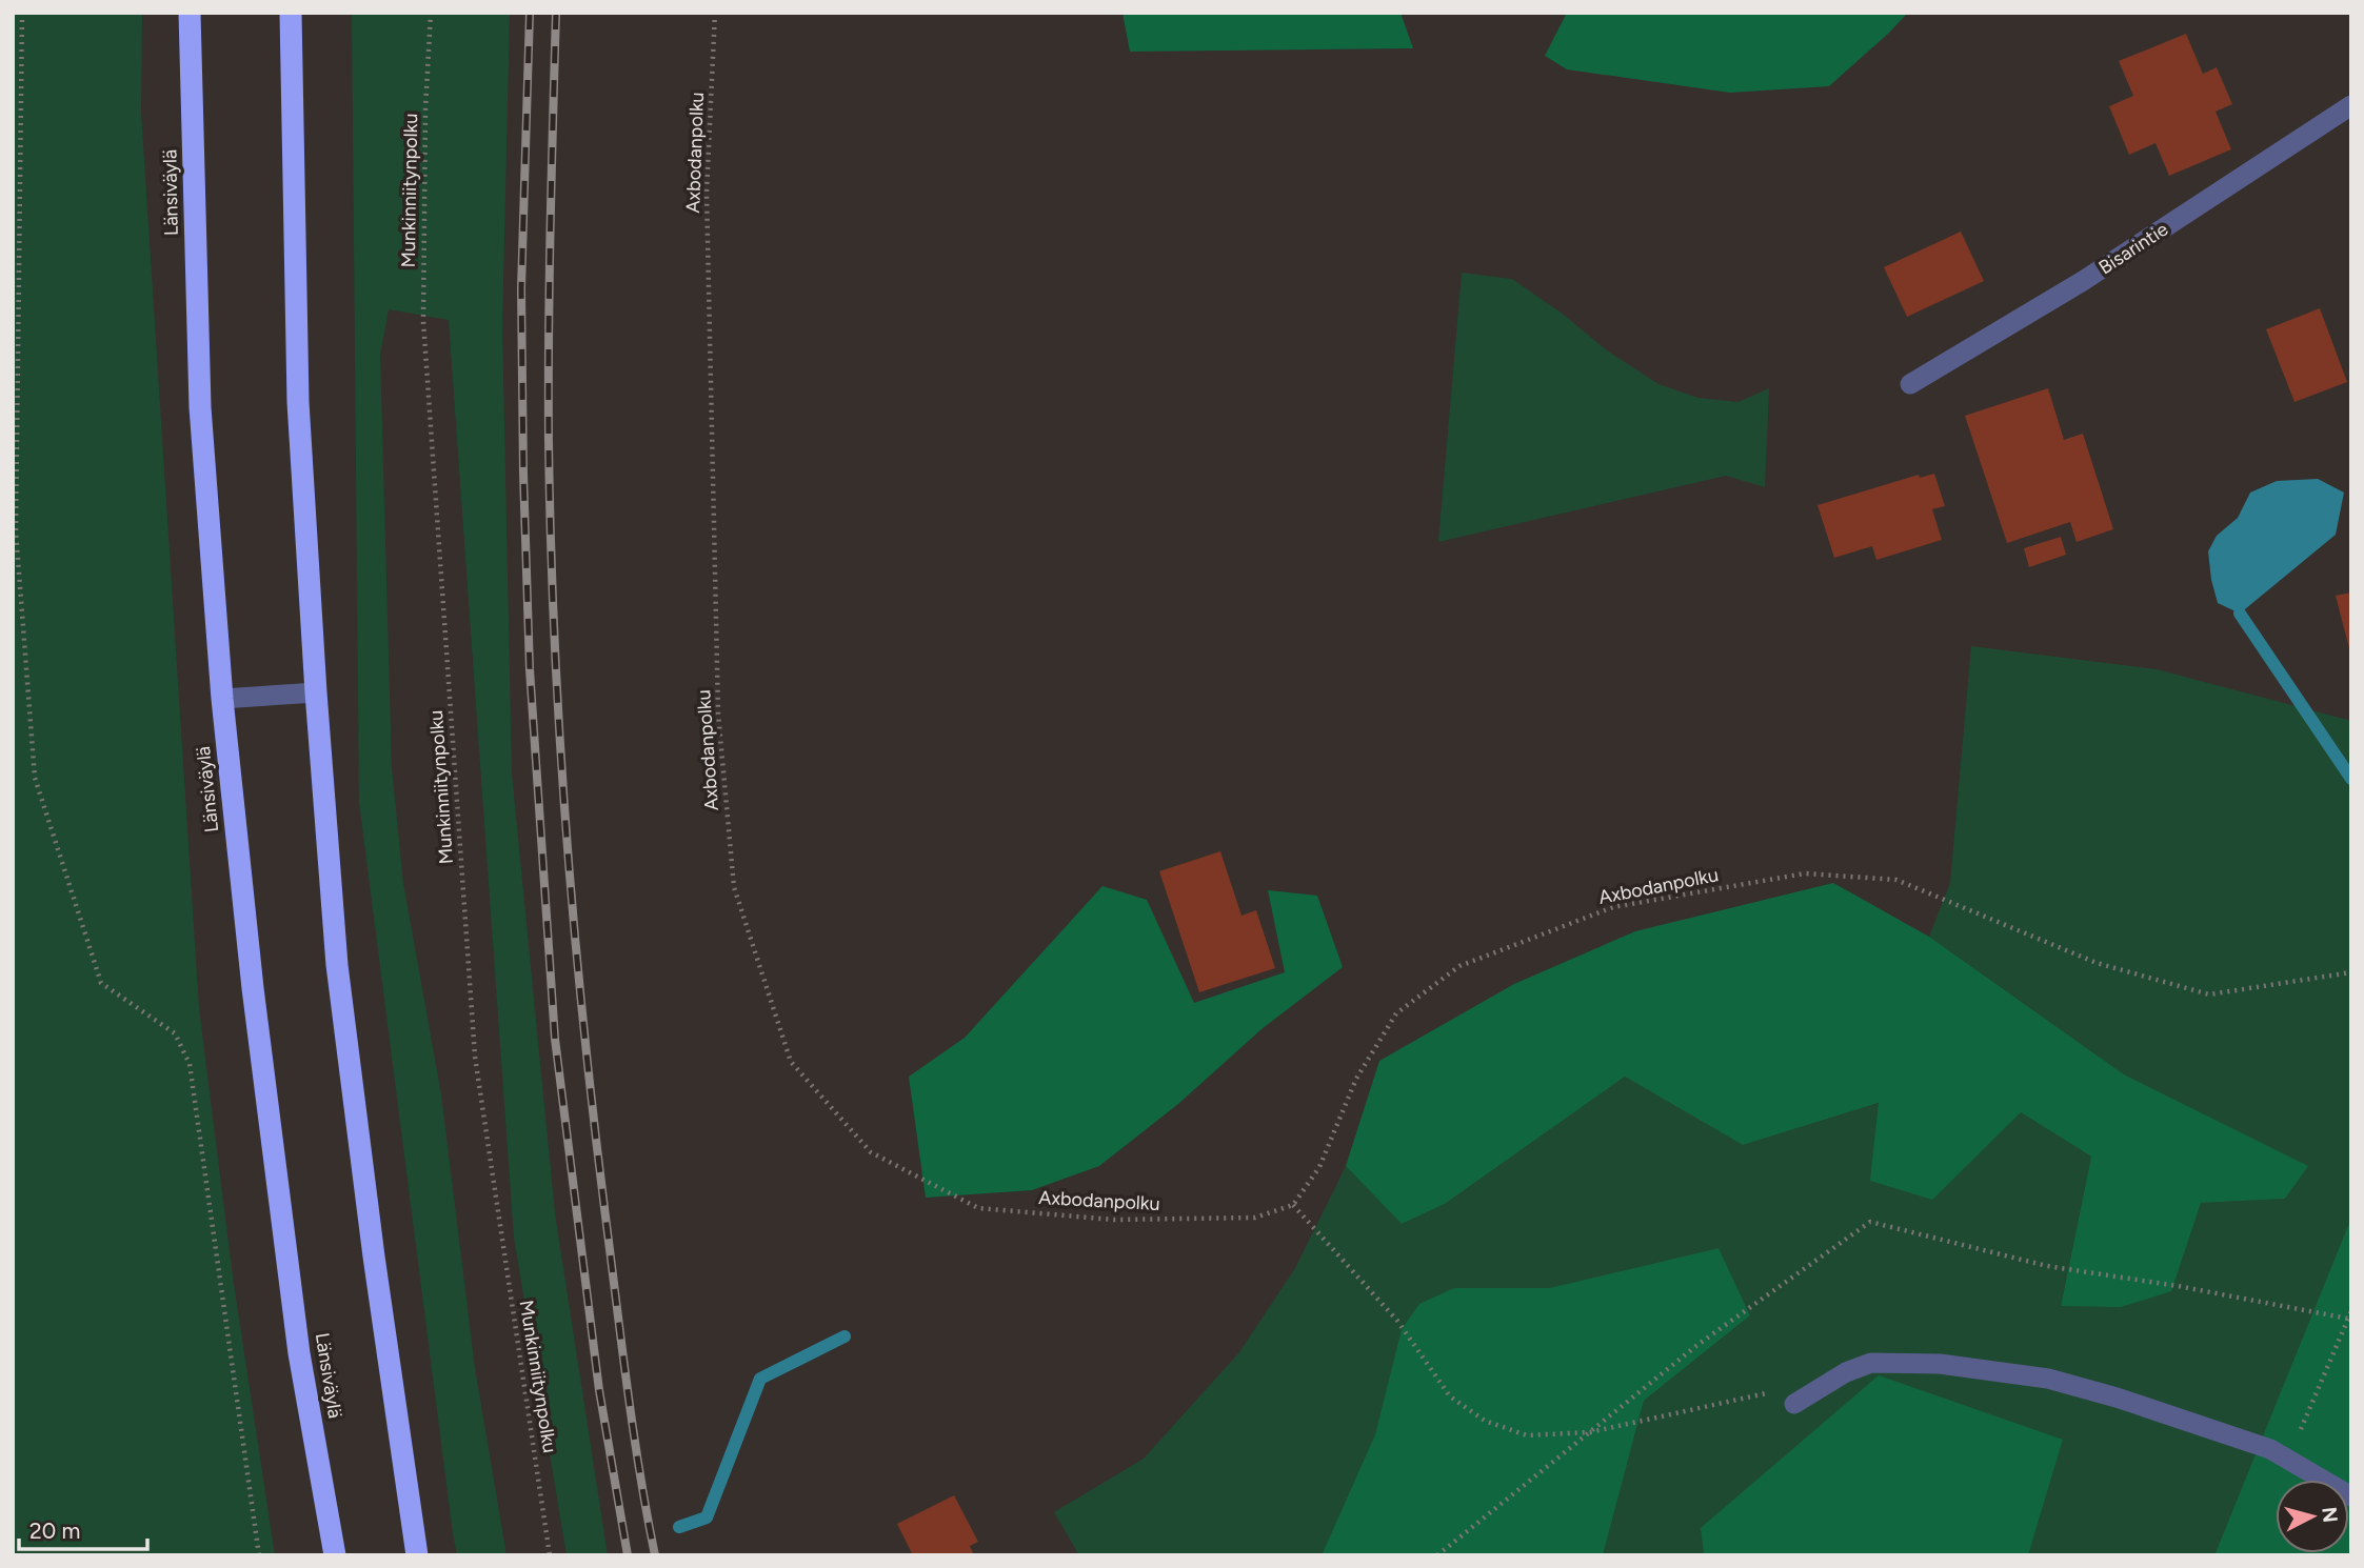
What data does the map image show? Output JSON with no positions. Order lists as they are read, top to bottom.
{
  "streets": {
    "highway": ["Länsiväylä"],
    "street": ["Bisarintie"],
    "path": ["Axbodanpolku", "Munkinniitynpolku"]
  },
  "scale_bar": "20 m",
  "north": "right"
}
